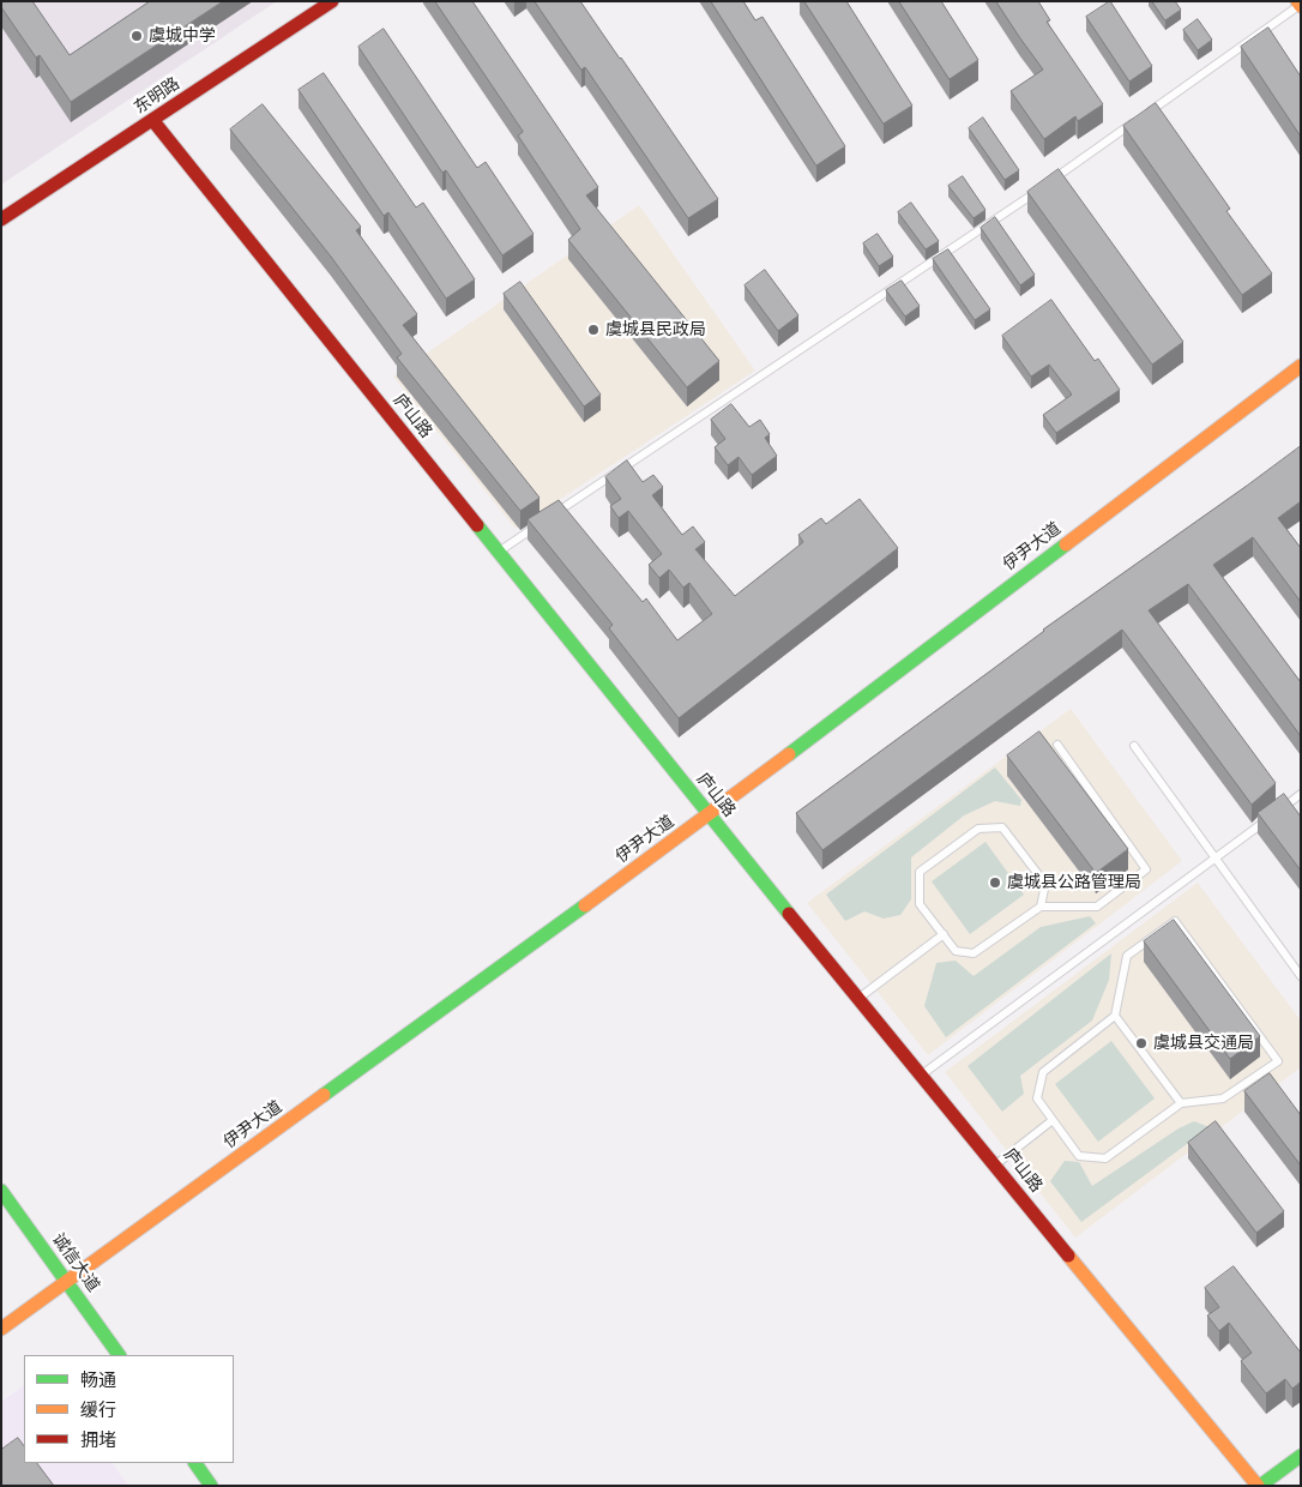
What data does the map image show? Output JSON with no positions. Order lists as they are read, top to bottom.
{
  "streets": {
    "main road": [
      "东明路",
      "庐山路",
      "伊尹大道",
      "诚信大道"
    ]
  },
  "crossings": [
    ["东明路", "庐山路"],
    ["庐山路", "伊尹大道"],
    ["伊尹大道", "诚信大道"]
  ],
  "places": [
    "虞城中学",
    "虞城县民政局",
    "虞城县公路管理局",
    "虞城县交通局"
  ],
  "legend": ["畅通", "缓行", "拥堵"]
}
